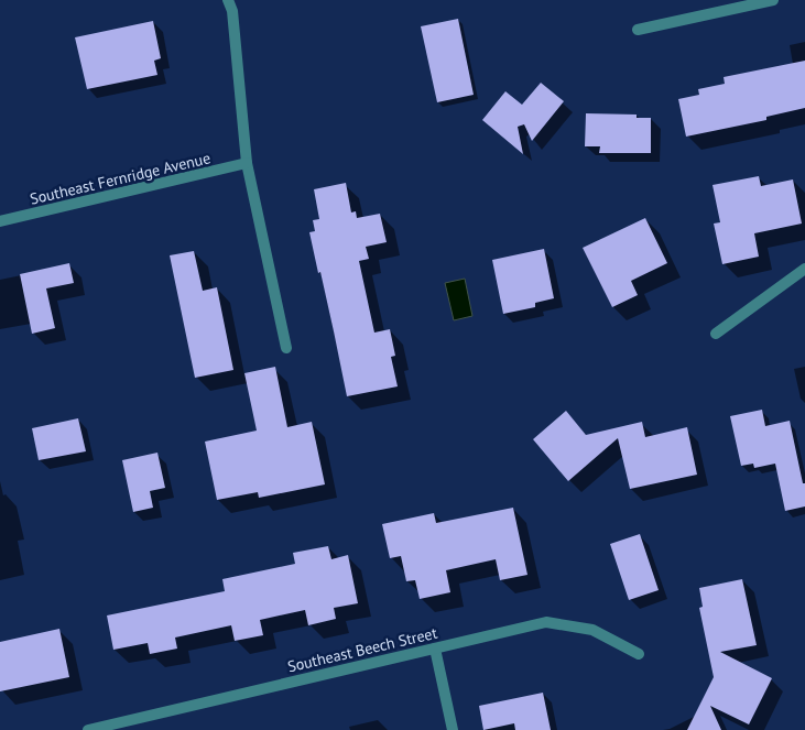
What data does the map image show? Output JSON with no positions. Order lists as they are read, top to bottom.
{
  "streets": {
    "street": ["Southeast Fernridge Avenue", "Southeast Beech Street"]
  }
}
